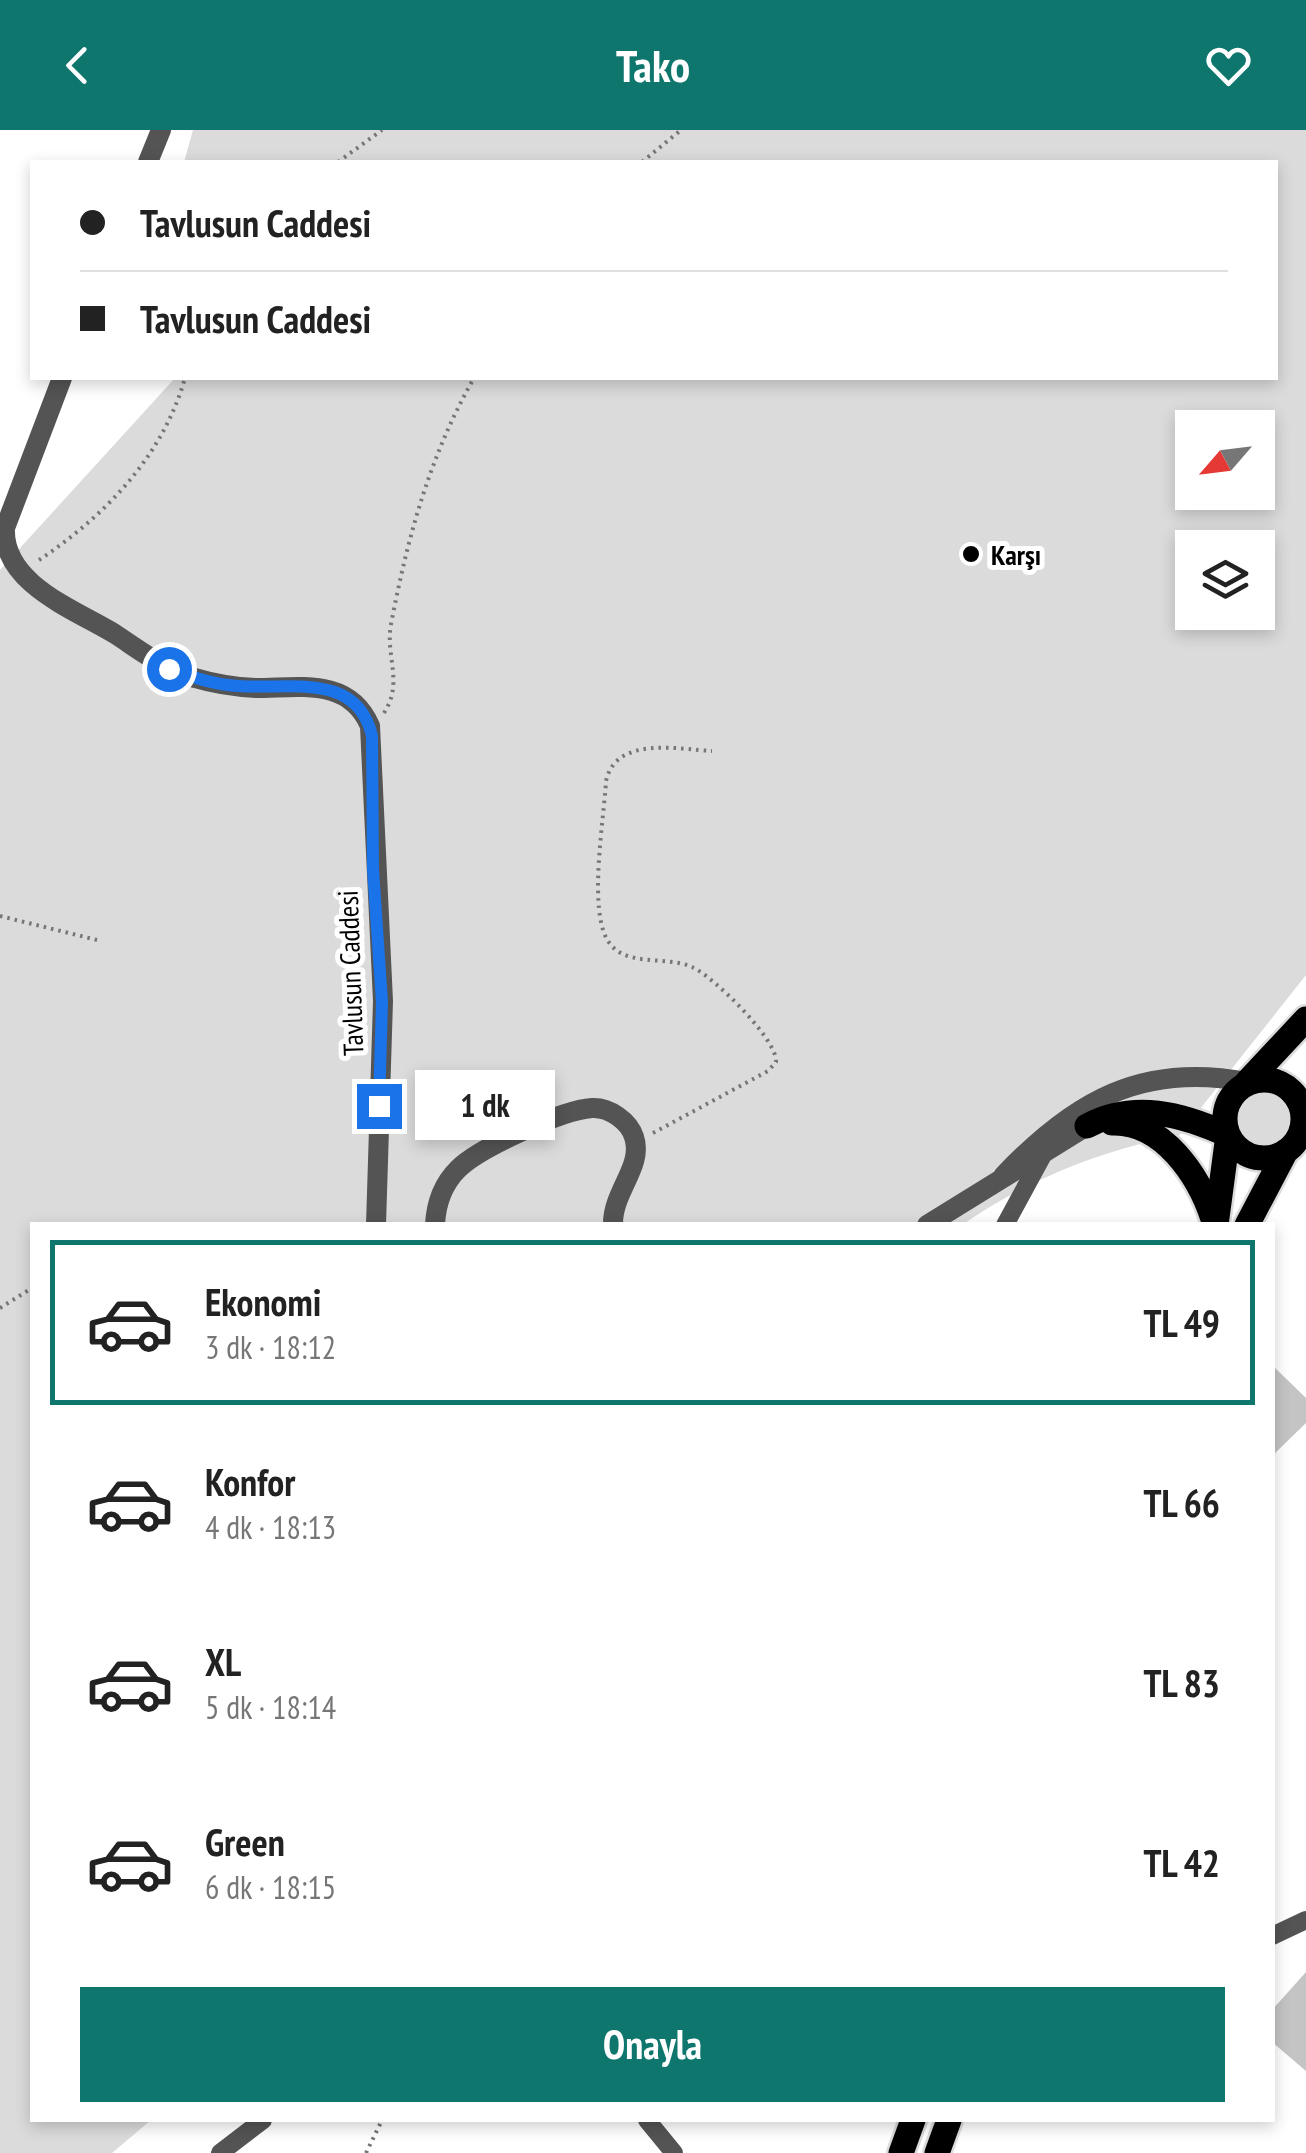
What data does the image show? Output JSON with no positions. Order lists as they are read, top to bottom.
{
  "streets": {
    "street": ["Tavlusun Caddesi"]
  },
  "places": ["Karşı"],
  "north": "bottom left",
  "page": {
    "header": "Tako",
    "banner": ["Tavlusun Caddesi", "Tavlusun Caddesi"],
    "bubble": "1 dk",
    "list": [
      {
        "name": "Ekonomi",
        "note": "3 dk · 18:12",
        "value": "TL 49"
      },
      {
        "name": "Konfor",
        "note": "4 dk · 18:13",
        "value": "TL 66"
      },
      {
        "name": "XL",
        "note": "5 dk · 18:14",
        "value": "TL 83"
      },
      {
        "name": "Green",
        "note": "6 dk · 18:15",
        "value": "TL 42"
      }
    ],
    "buttons": "Onayla"
  }
}
